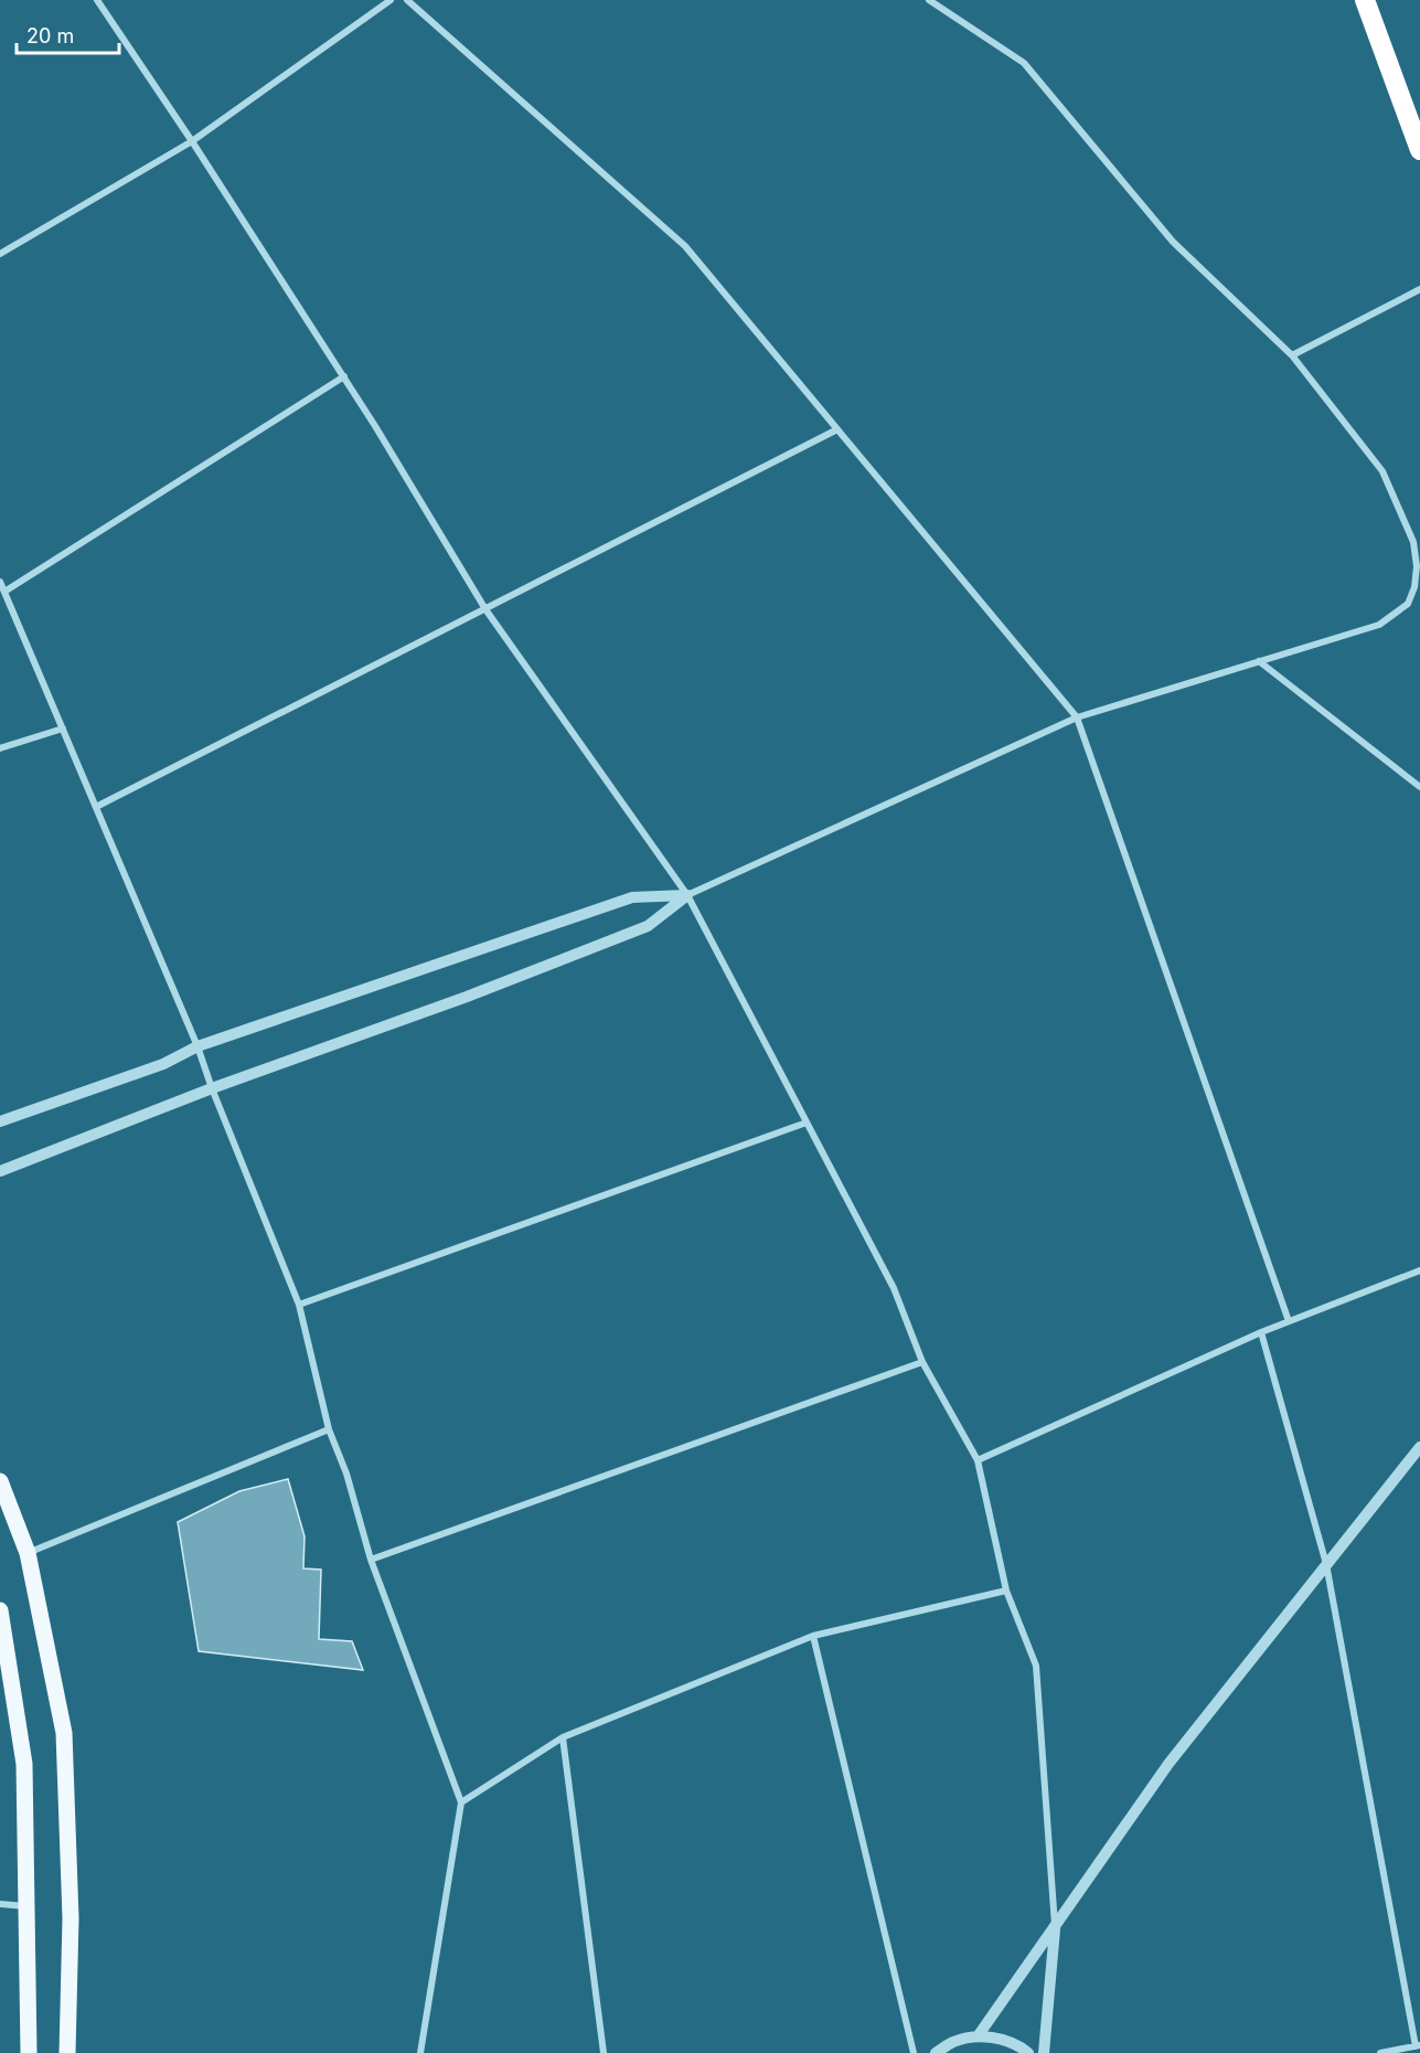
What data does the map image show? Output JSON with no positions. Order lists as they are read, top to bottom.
{
  "scale_bar": "20 m"
}
